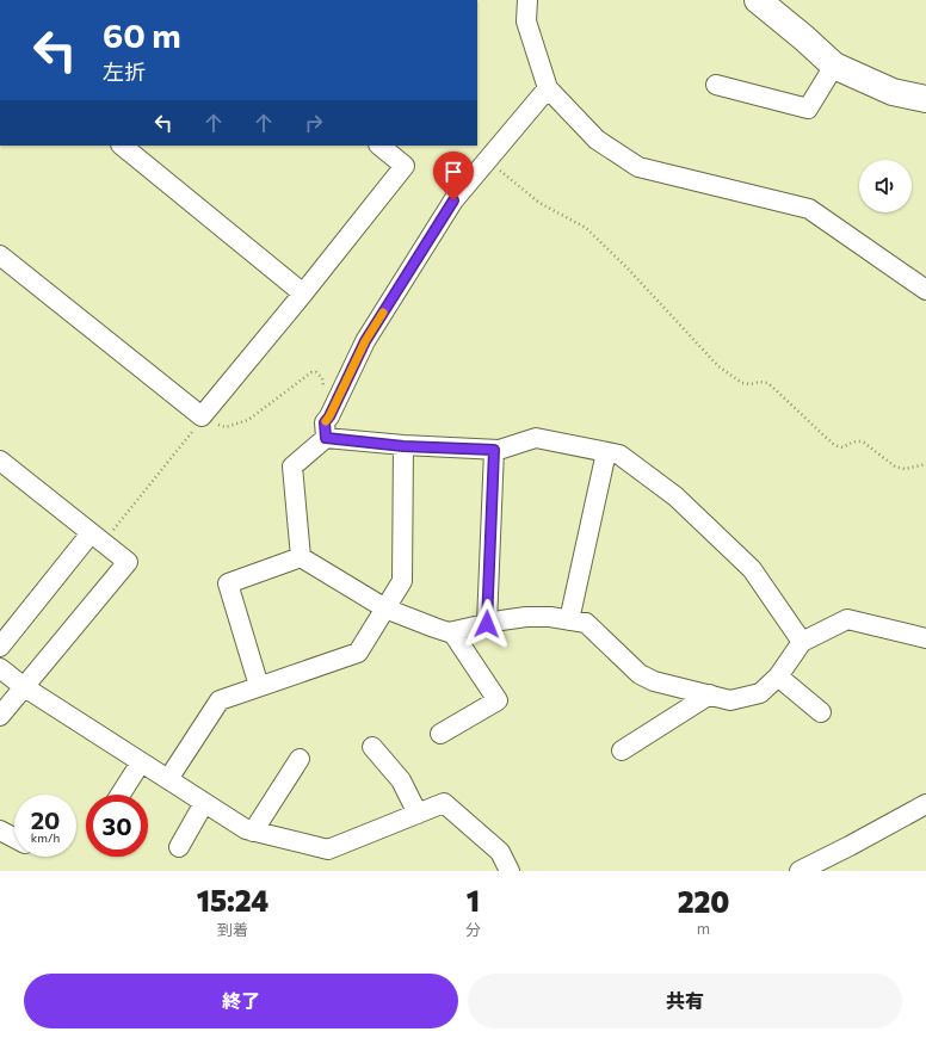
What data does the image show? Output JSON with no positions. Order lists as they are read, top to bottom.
{
  "page": {
    "turn": ["60 m", "左折"],
    "speed": "20 km/h",
    "limit": "30",
    "eta": [
      "15:24",
      "到着",
      "1",
      "分",
      "220",
      "m"
    ],
    "buttons": ["終了", "共有"]
  }
}
